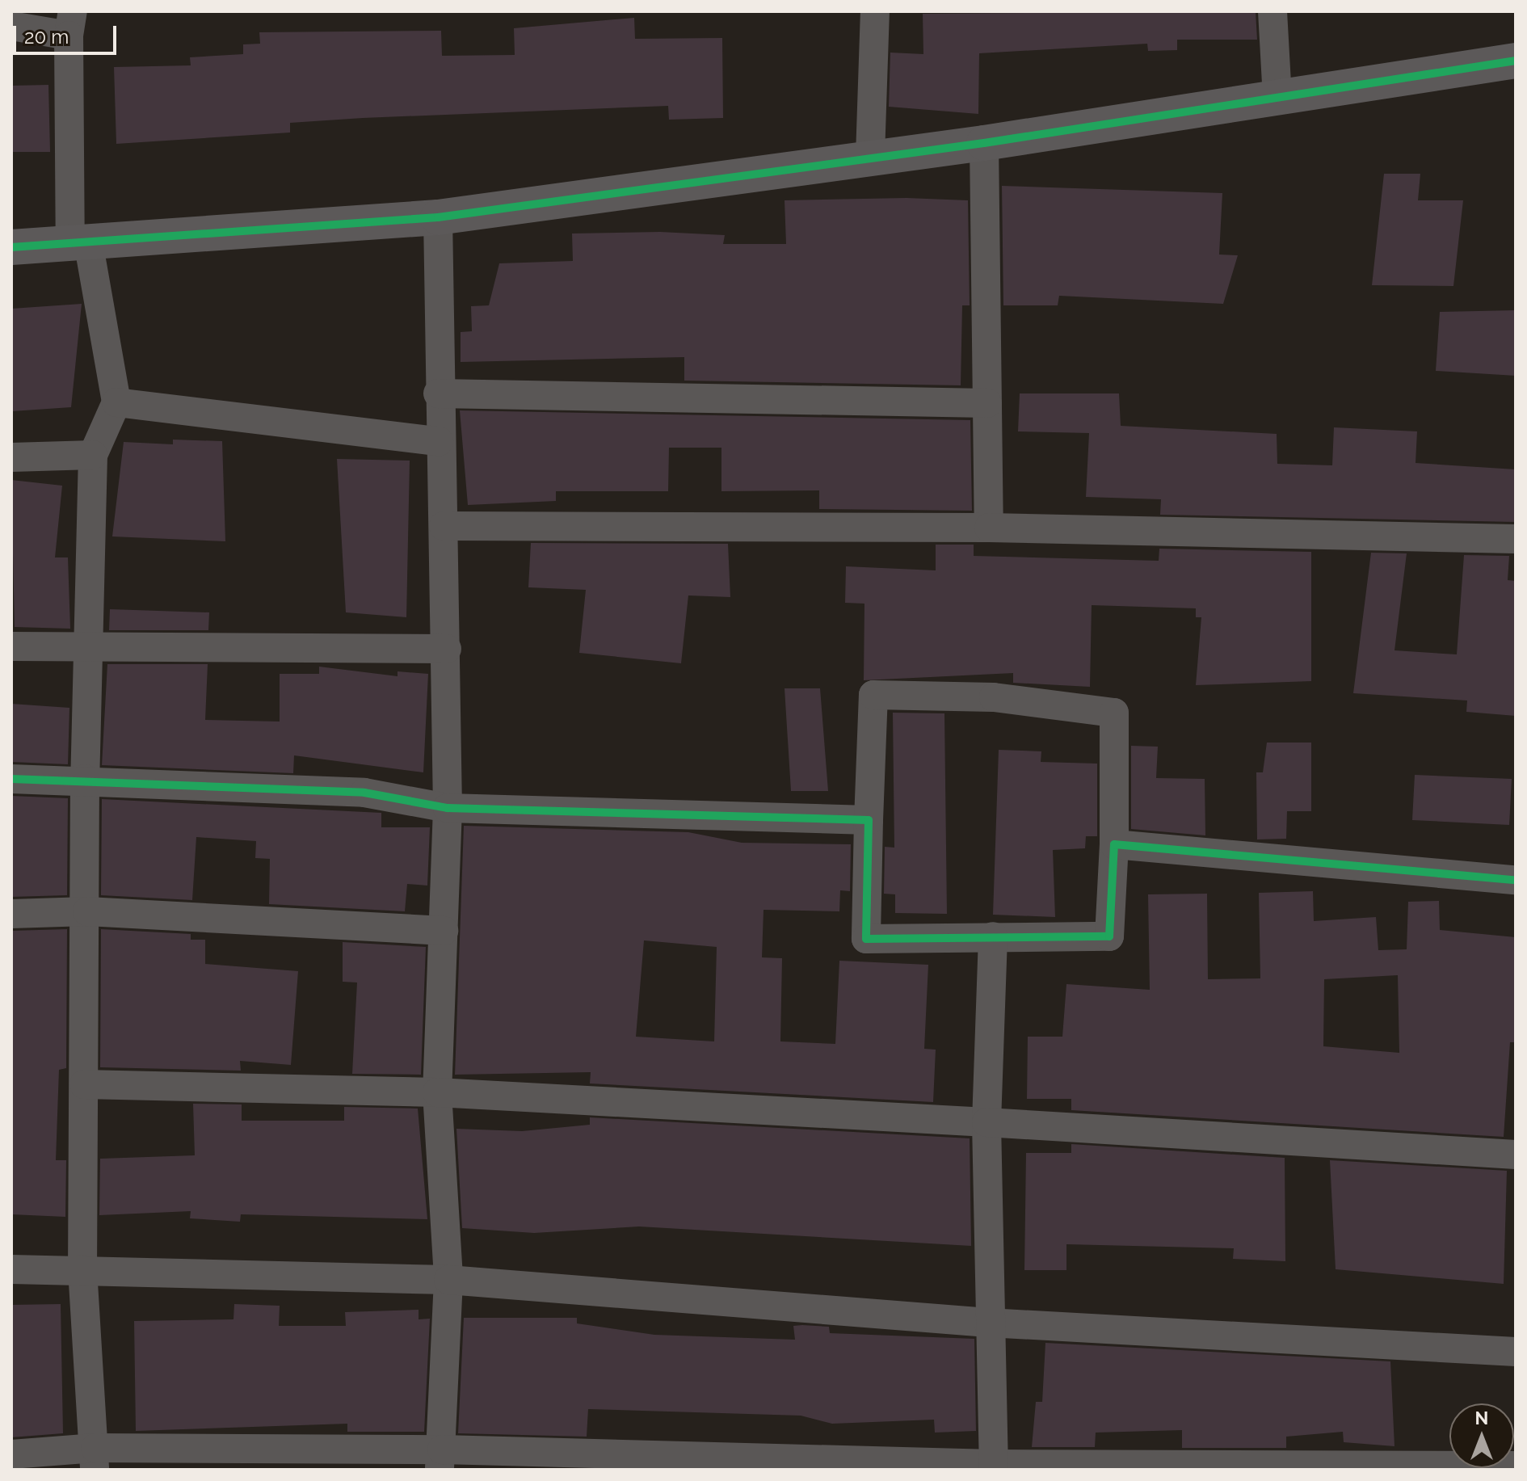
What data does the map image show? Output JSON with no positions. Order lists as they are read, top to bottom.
{
  "scale_bar": "20 m",
  "north": "top"
}
